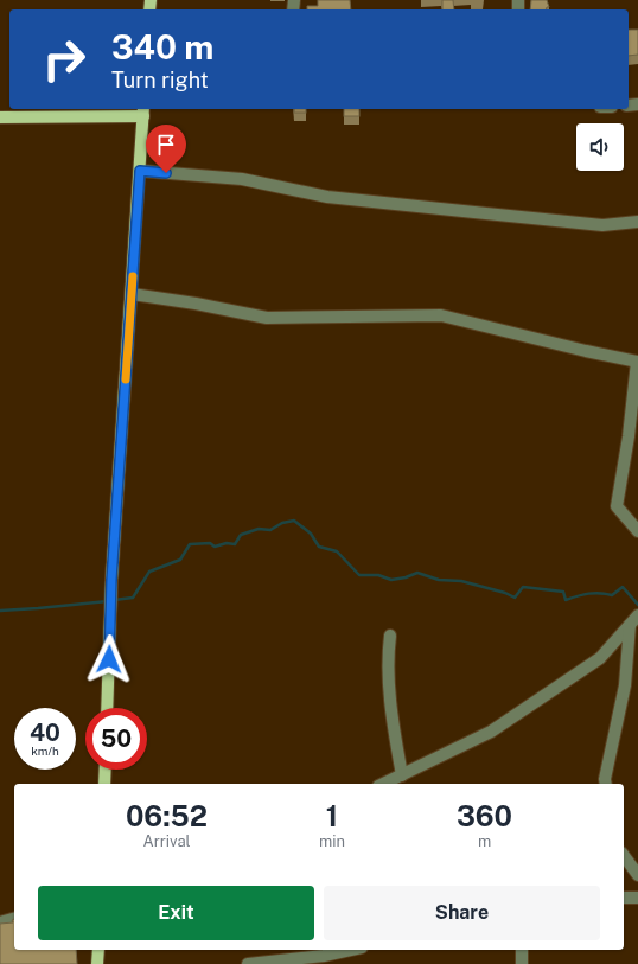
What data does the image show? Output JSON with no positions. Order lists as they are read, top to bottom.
{
  "page": {
    "turn": ["340 m", "Turn right"],
    "speed": "40 km/h",
    "limit": "50",
    "eta": [
      "06:52",
      "Arrival",
      "1",
      "min",
      "360",
      "m"
    ],
    "buttons": ["Exit", "Share"]
  }
}
